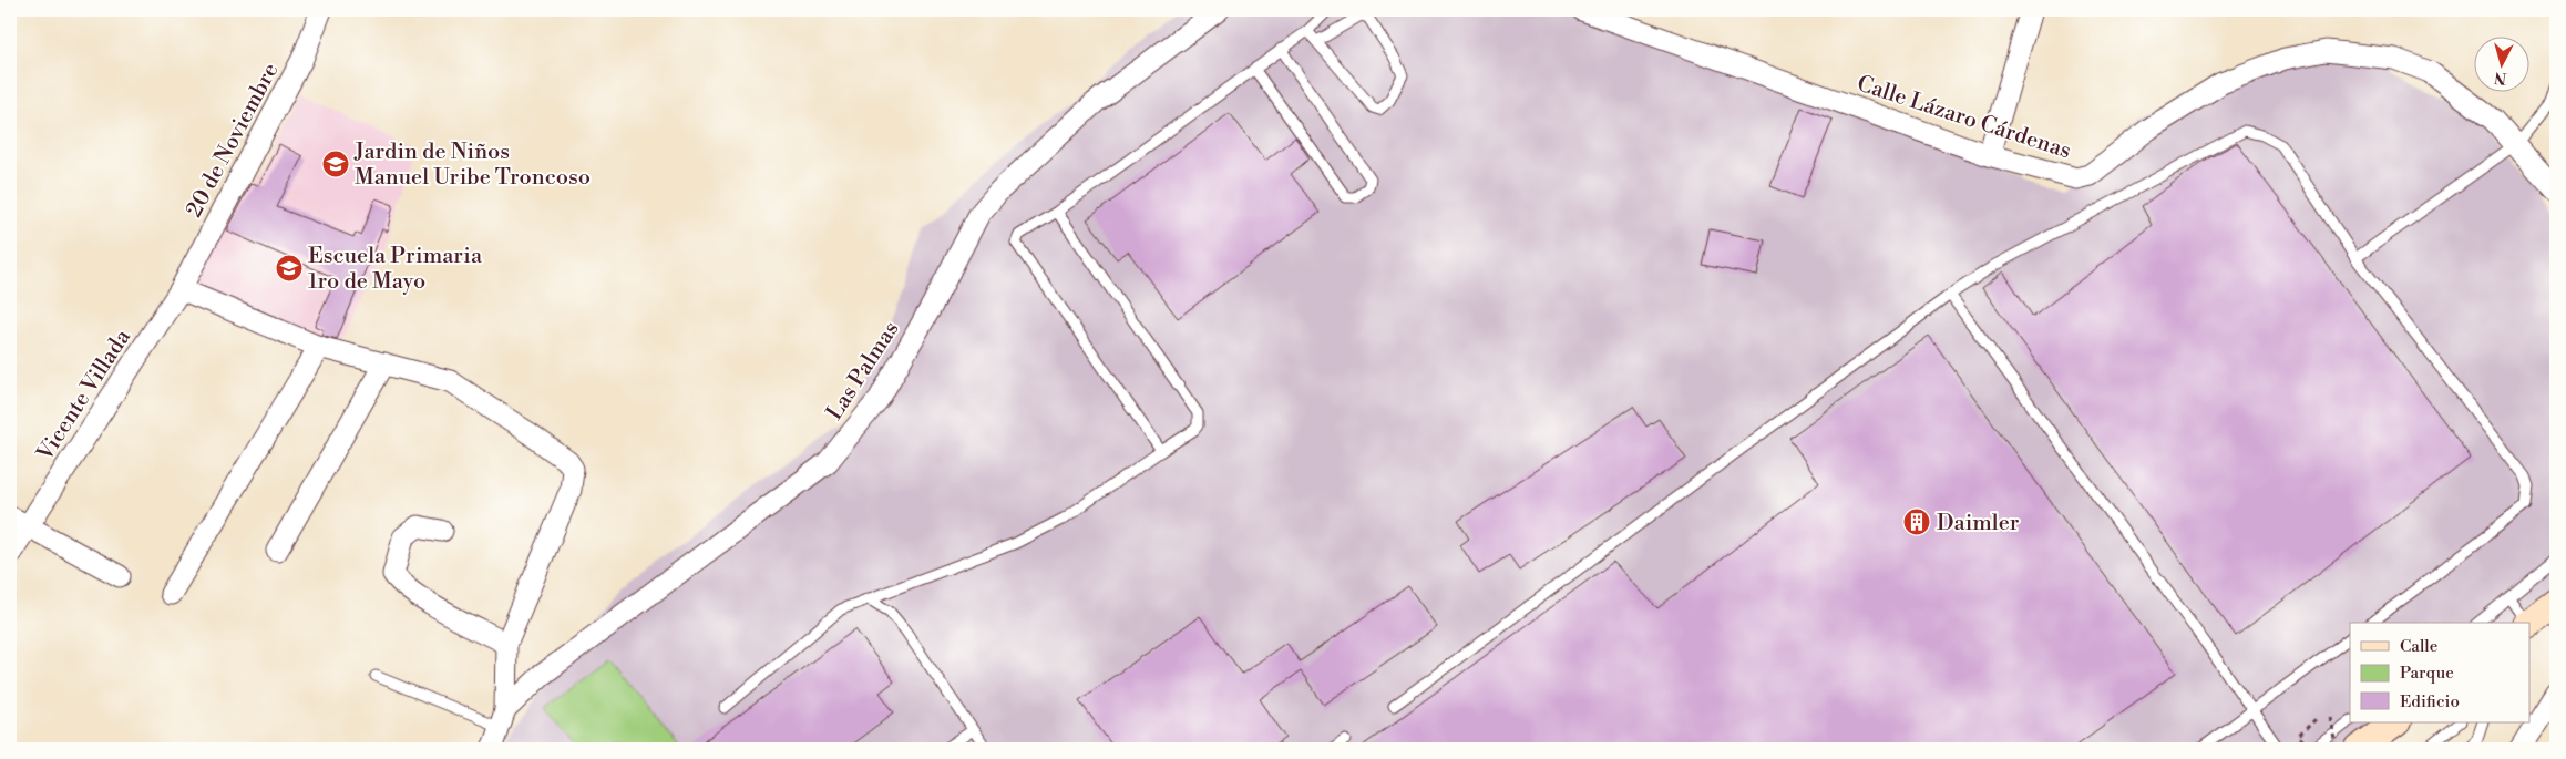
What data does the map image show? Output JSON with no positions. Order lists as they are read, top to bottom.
{
  "streets": {
    "street": [
      "Calle Lázaro Cárdenas",
      "20 de Noviembre",
      "Las Palmas",
      "Vicente Villada"
    ]
  },
  "crossings": [
    ["20 de Noviembre", "Vicente Villada"]
  ],
  "places": {
    "school or university": ["Jardin de Niños Manuel Uribe Troncoso", "Escuela Primaria 1ro de Mayo"],
    "building": ["Daimler"]
  },
  "legend": ["Calle", "Parque", "Edificio"],
  "north": "bottom"
}
